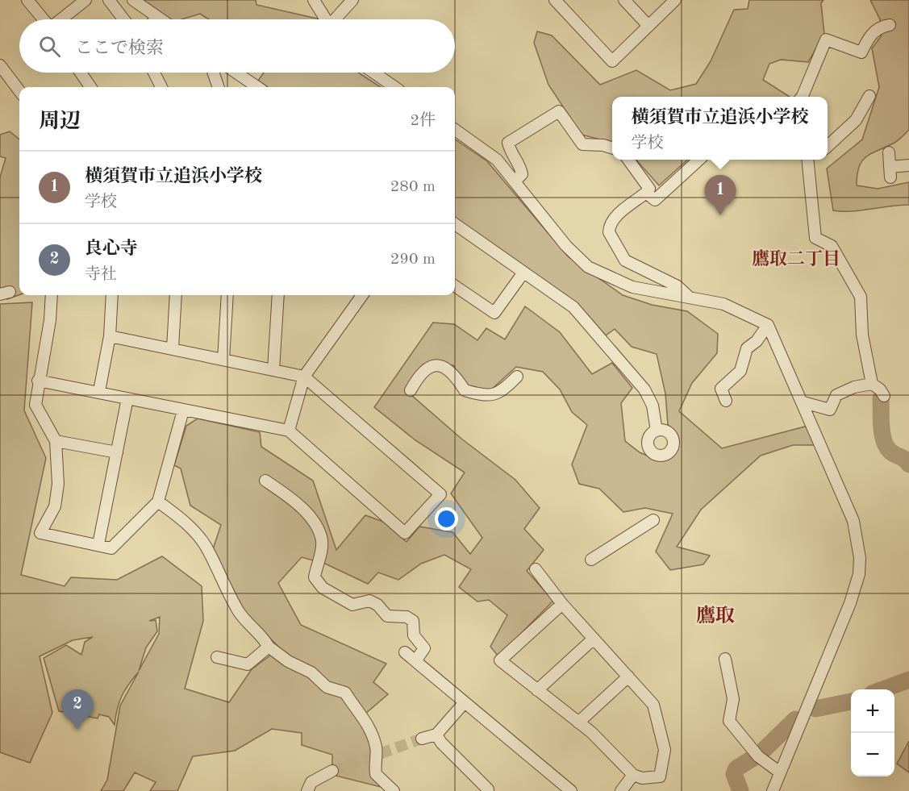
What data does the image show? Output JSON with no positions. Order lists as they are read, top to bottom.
{
  "districts": ["鷹取二丁目", "鷹取"],
  "page": {
    "search": "ここで検索",
    "heading": ["周辺", "2件"],
    "popup": ["横須賀市立追浜小学校", "学校"],
    "list": [
      {
        "mark": "1",
        "name": "横須賀市立追浜小学校",
        "note": "学校",
        "value": "280 m"
      },
      {
        "mark": "2",
        "name": "良心寺",
        "note": "寺社",
        "value": "290 m"
      }
    ],
    "pins": ["1", "2"],
    "map_buttons": ["+", "−"]
  }
}
